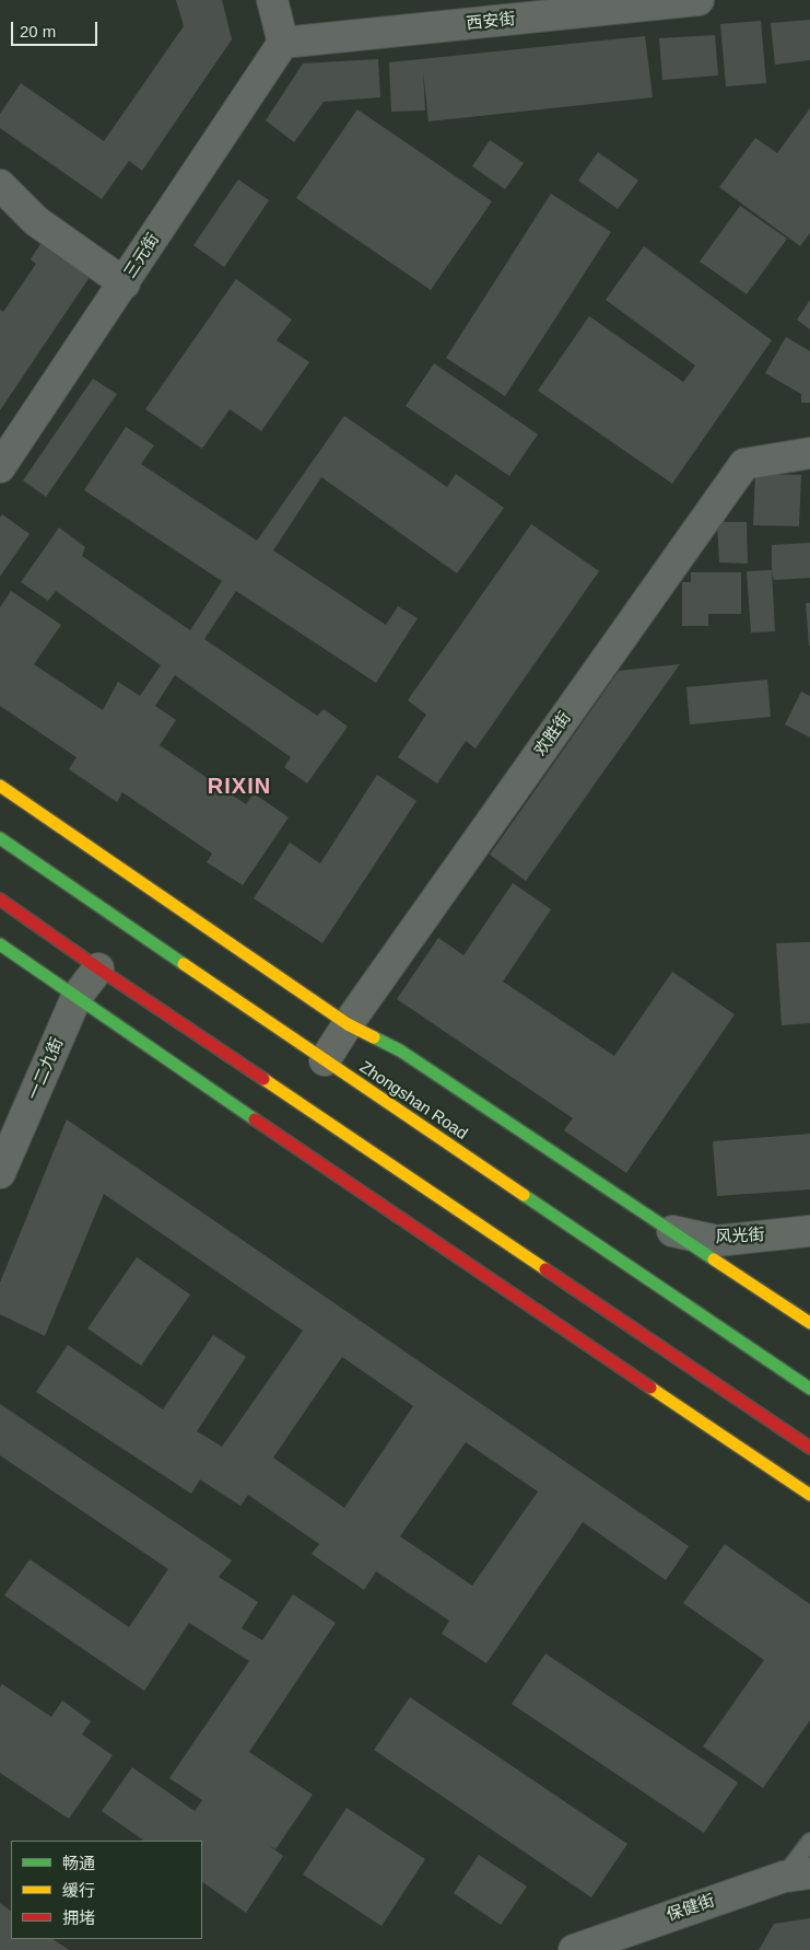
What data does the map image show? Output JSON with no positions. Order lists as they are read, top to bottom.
{
  "streets": {
    "main road": ["Zhongshan Road"],
    "street": [
      "西安街",
      "三元街",
      "欢胜街",
      "一二九街",
      "风光街",
      "保健街"
    ]
  },
  "crossings": [
    ["西安街", "三元街"],
    ["欢胜街", "Zhongshan Road"]
  ],
  "districts": ["RIXIN"],
  "legend": ["畅通", "缓行", "拥堵"],
  "scale_bar": "20 m"
}
